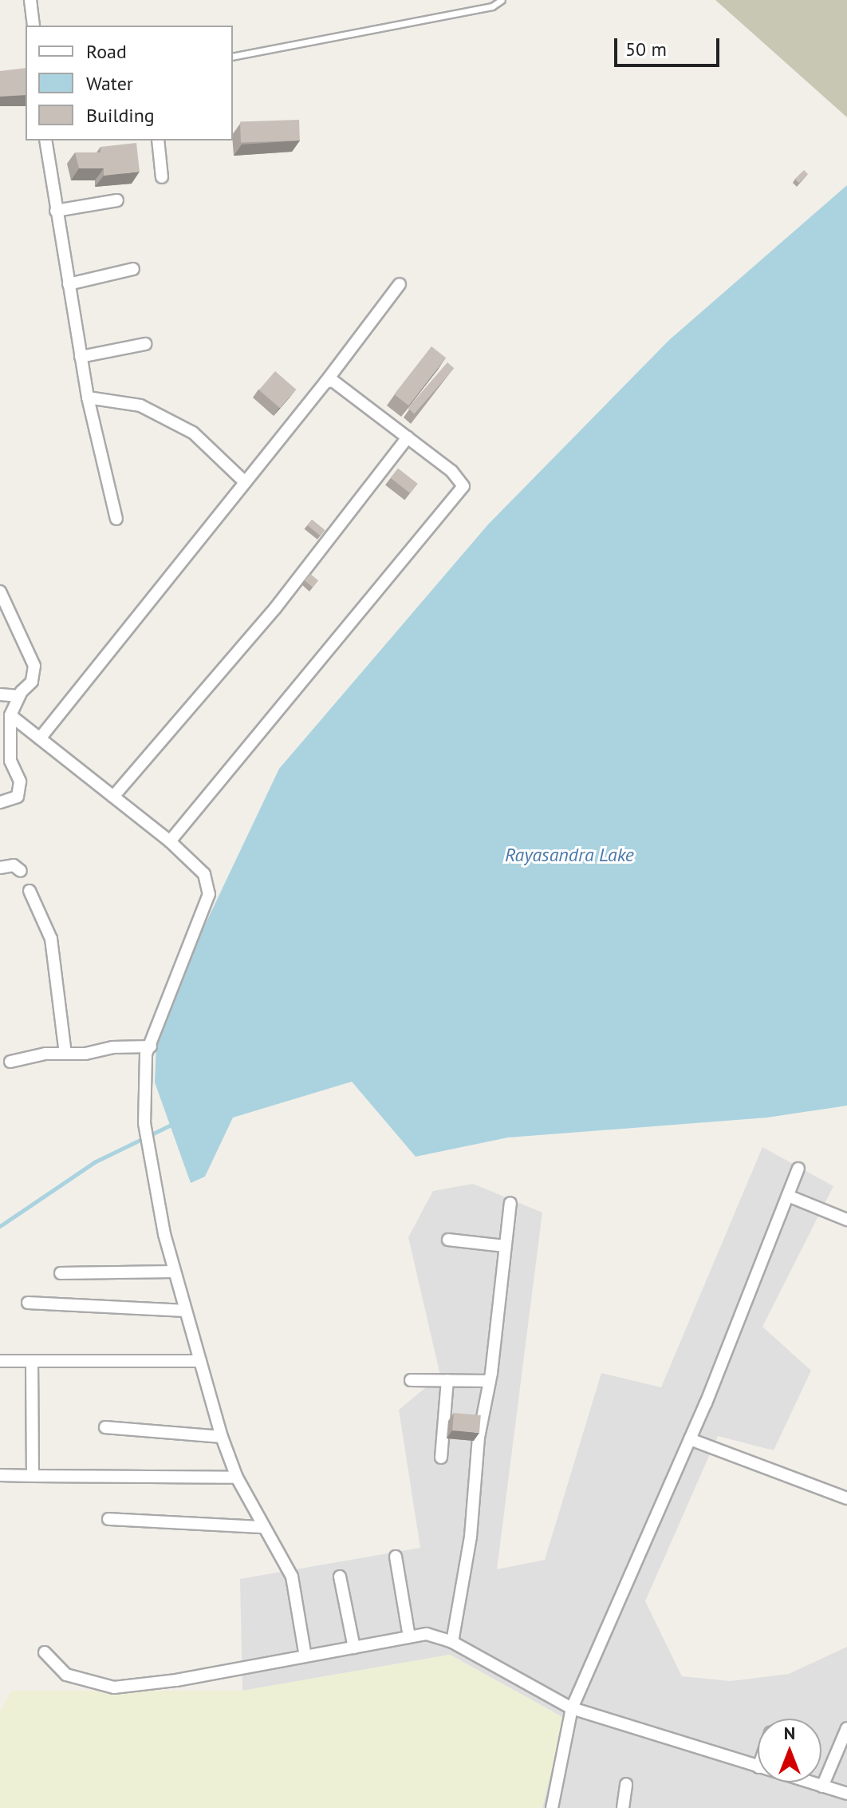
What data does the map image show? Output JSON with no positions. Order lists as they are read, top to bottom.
{
  "water": ["Rayasandra Lake"],
  "legend": ["Road", "Water", "Building"],
  "scale_bar": "50 m",
  "north": "top"
}
